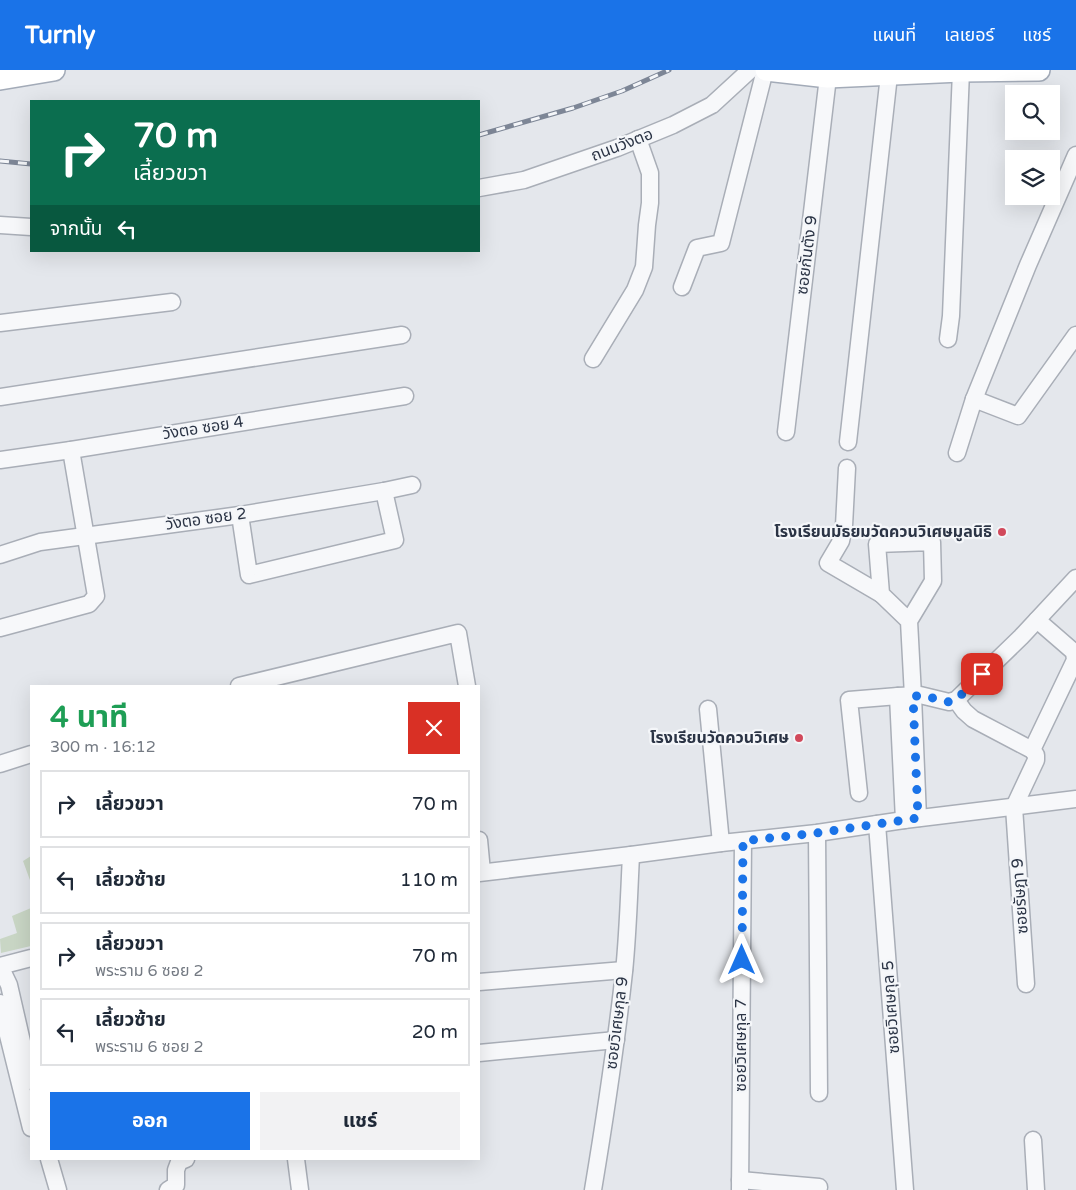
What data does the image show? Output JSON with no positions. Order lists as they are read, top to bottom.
{
  "streets": {
    "street": [
      "ถนนวังตอ",
      "ซอยกันตัง 9",
      "วังตอ ซอย 4",
      "วังตอ ซอย 2",
      "ซอยรัษฎา 9",
      "ซอยวิเศษกุล 5",
      "ซอยวิเศษกุล 9",
      "ซอยวิเศษกุล 7"
    ]
  },
  "places": ["โรงเรียนมัธยมวัดควนวิเศษมูลนิธิ", "โรงเรียนวัดควนวิเศษ"],
  "page": {
    "header": "Turnly",
    "nav": ["แผนที่", "เลเยอร์", "แชร์"],
    "turn": ["70 m", "เลี้ยวขวา"],
    "then": "จากนั้น",
    "heading": ["4 นาที", "300 m · 16:12"],
    "list": [
      {
        "name": "เลี้ยวขวา",
        "value": "70 m"
      },
      {
        "name": "เลี้ยวซ้าย",
        "value": "110 m"
      },
      {
        "name": "เลี้ยวขวา",
        "note": "พระราม 6 ซอย 2",
        "value": "70 m"
      },
      {
        "name": "เลี้ยวซ้าย",
        "note": "พระราม 6 ซอย 2",
        "value": "20 m"
      }
    ],
    "buttons": ["ออก", "แชร์"]
  }
}
